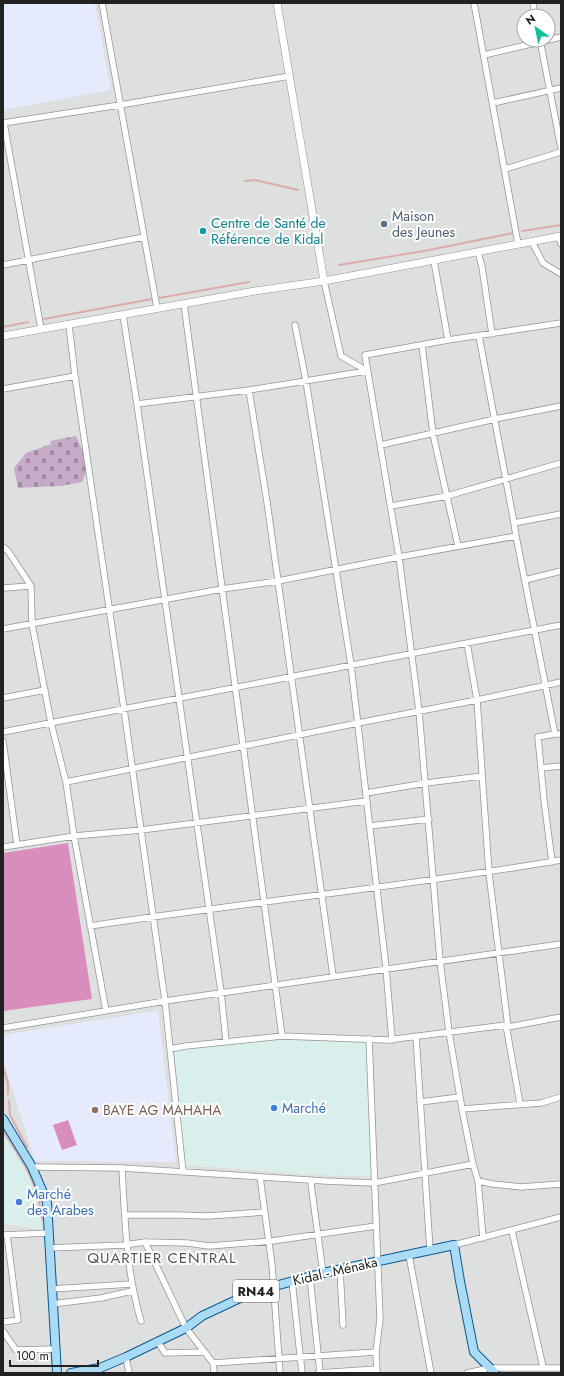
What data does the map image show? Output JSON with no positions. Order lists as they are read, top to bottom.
{
  "streets": {
    "main road": ["Kidal - Ménaka", "RN44"]
  },
  "districts": ["QUARTIER CENTRAL"],
  "places": [
    "Maison des Jeunes",
    "Centre de Santé de Référence de Kidal",
    "Marché",
    "BAYE AG MAHAHA",
    "Marché des Arabes"
  ],
  "scale_bar": "100 m",
  "north": "top left"
}
